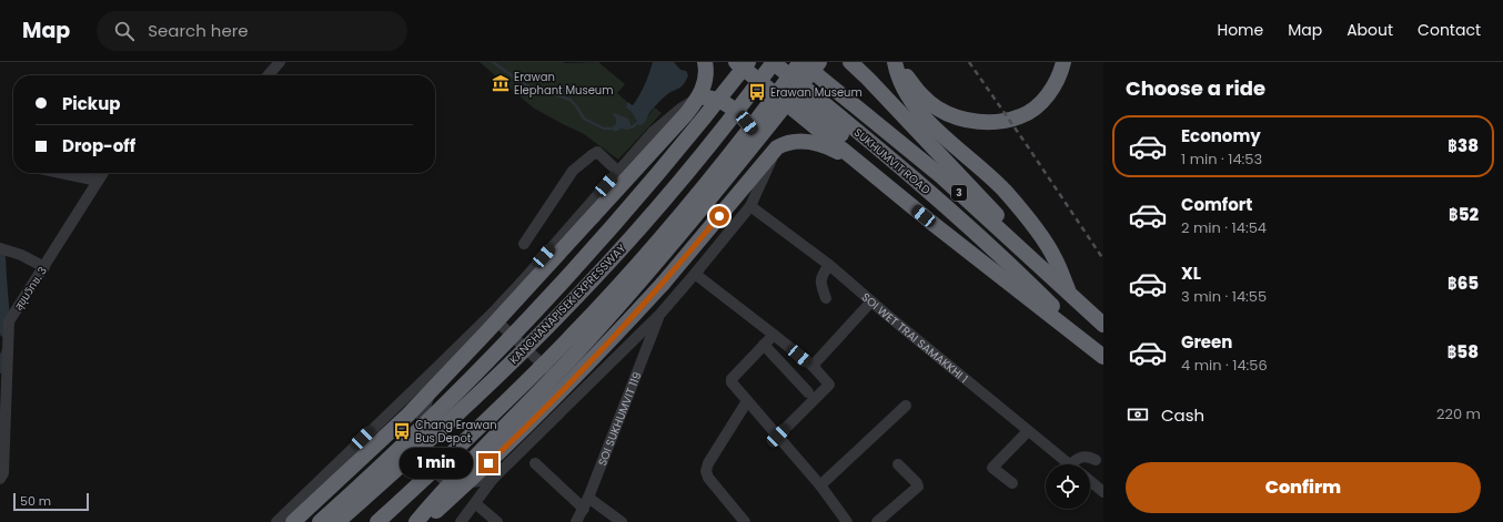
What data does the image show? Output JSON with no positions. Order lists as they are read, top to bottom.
{
  "streets": {
    "highway": ["SUKHUMVIT ROAD", "3", "KANCHANAPISEK EXPRESSWAY"],
    "street": ["สุขุมวิทซ. 3", "SOI WET TRAI SAMAKKHI 1", "SOI SUKHUMVIT 119"]
  },
  "crossings": [
    ["SUKHUMVIT ROAD", "KANCHANAPISEK EXPRESSWAY"]
  ],
  "places": {
    "museum": ["Erawan Elephant Museum"],
    "bus stop": ["Erawan Museum", "Chang Erawan Bus Depot"]
  },
  "scale_bar": "50 m",
  "page": {
    "header": "Map",
    "search": "Search here",
    "nav": [
      "Home",
      "Map",
      "About",
      "Contact"
    ],
    "heading": "Choose a ride",
    "banner": ["Pickup", "Drop-off"],
    "list": [
      {
        "name": "Economy",
        "note": "1 min · 14:53",
        "value": "฿38"
      },
      {
        "name": "Comfort",
        "note": "2 min · 14:54",
        "value": "฿52"
      },
      {
        "name": "XL",
        "note": "3 min · 14:55",
        "value": "฿65"
      },
      {
        "name": "Green",
        "note": "4 min · 14:56",
        "value": "฿58"
      }
    ],
    "pay": ["Cash", "220 m"],
    "bubble": "1 min",
    "buttons": "Confirm",
    "scale": "50 m"
  }
}
